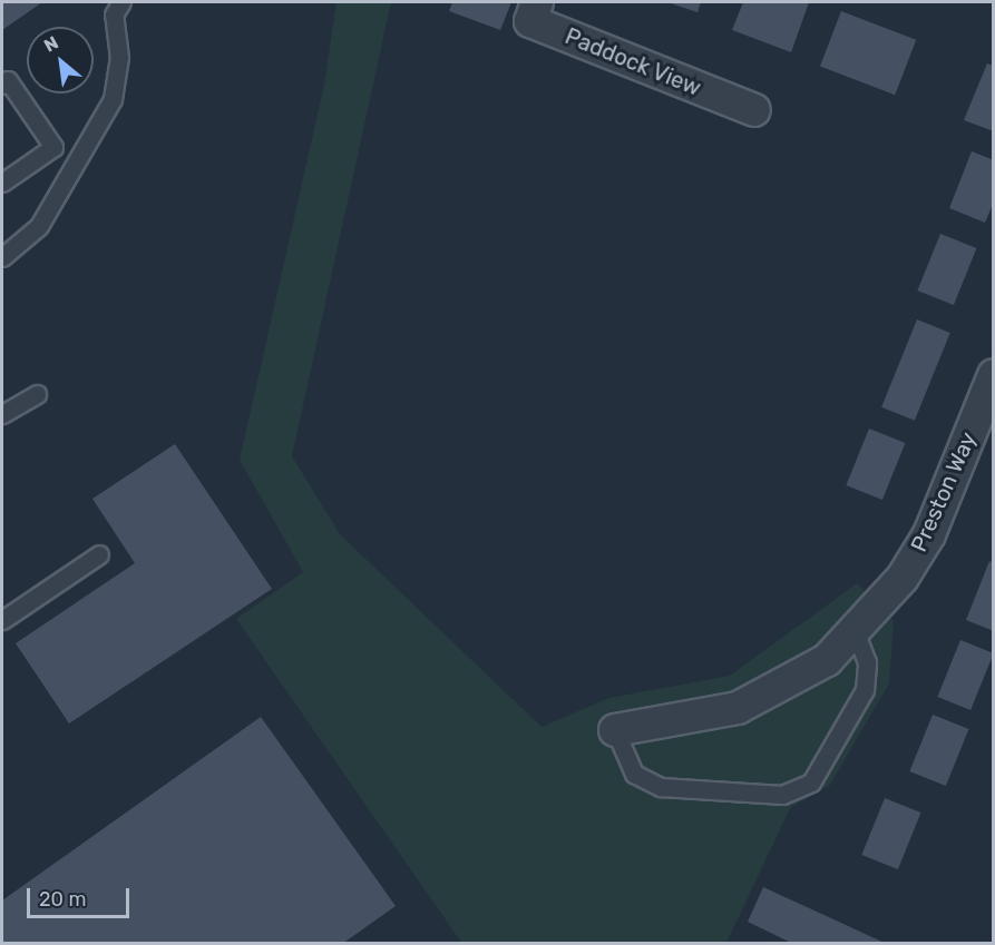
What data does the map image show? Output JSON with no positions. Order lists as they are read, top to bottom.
{
  "streets": {
    "street": ["Paddock View", "Preston Way"]
  },
  "scale_bar": "20 m",
  "north": "top left"
}
